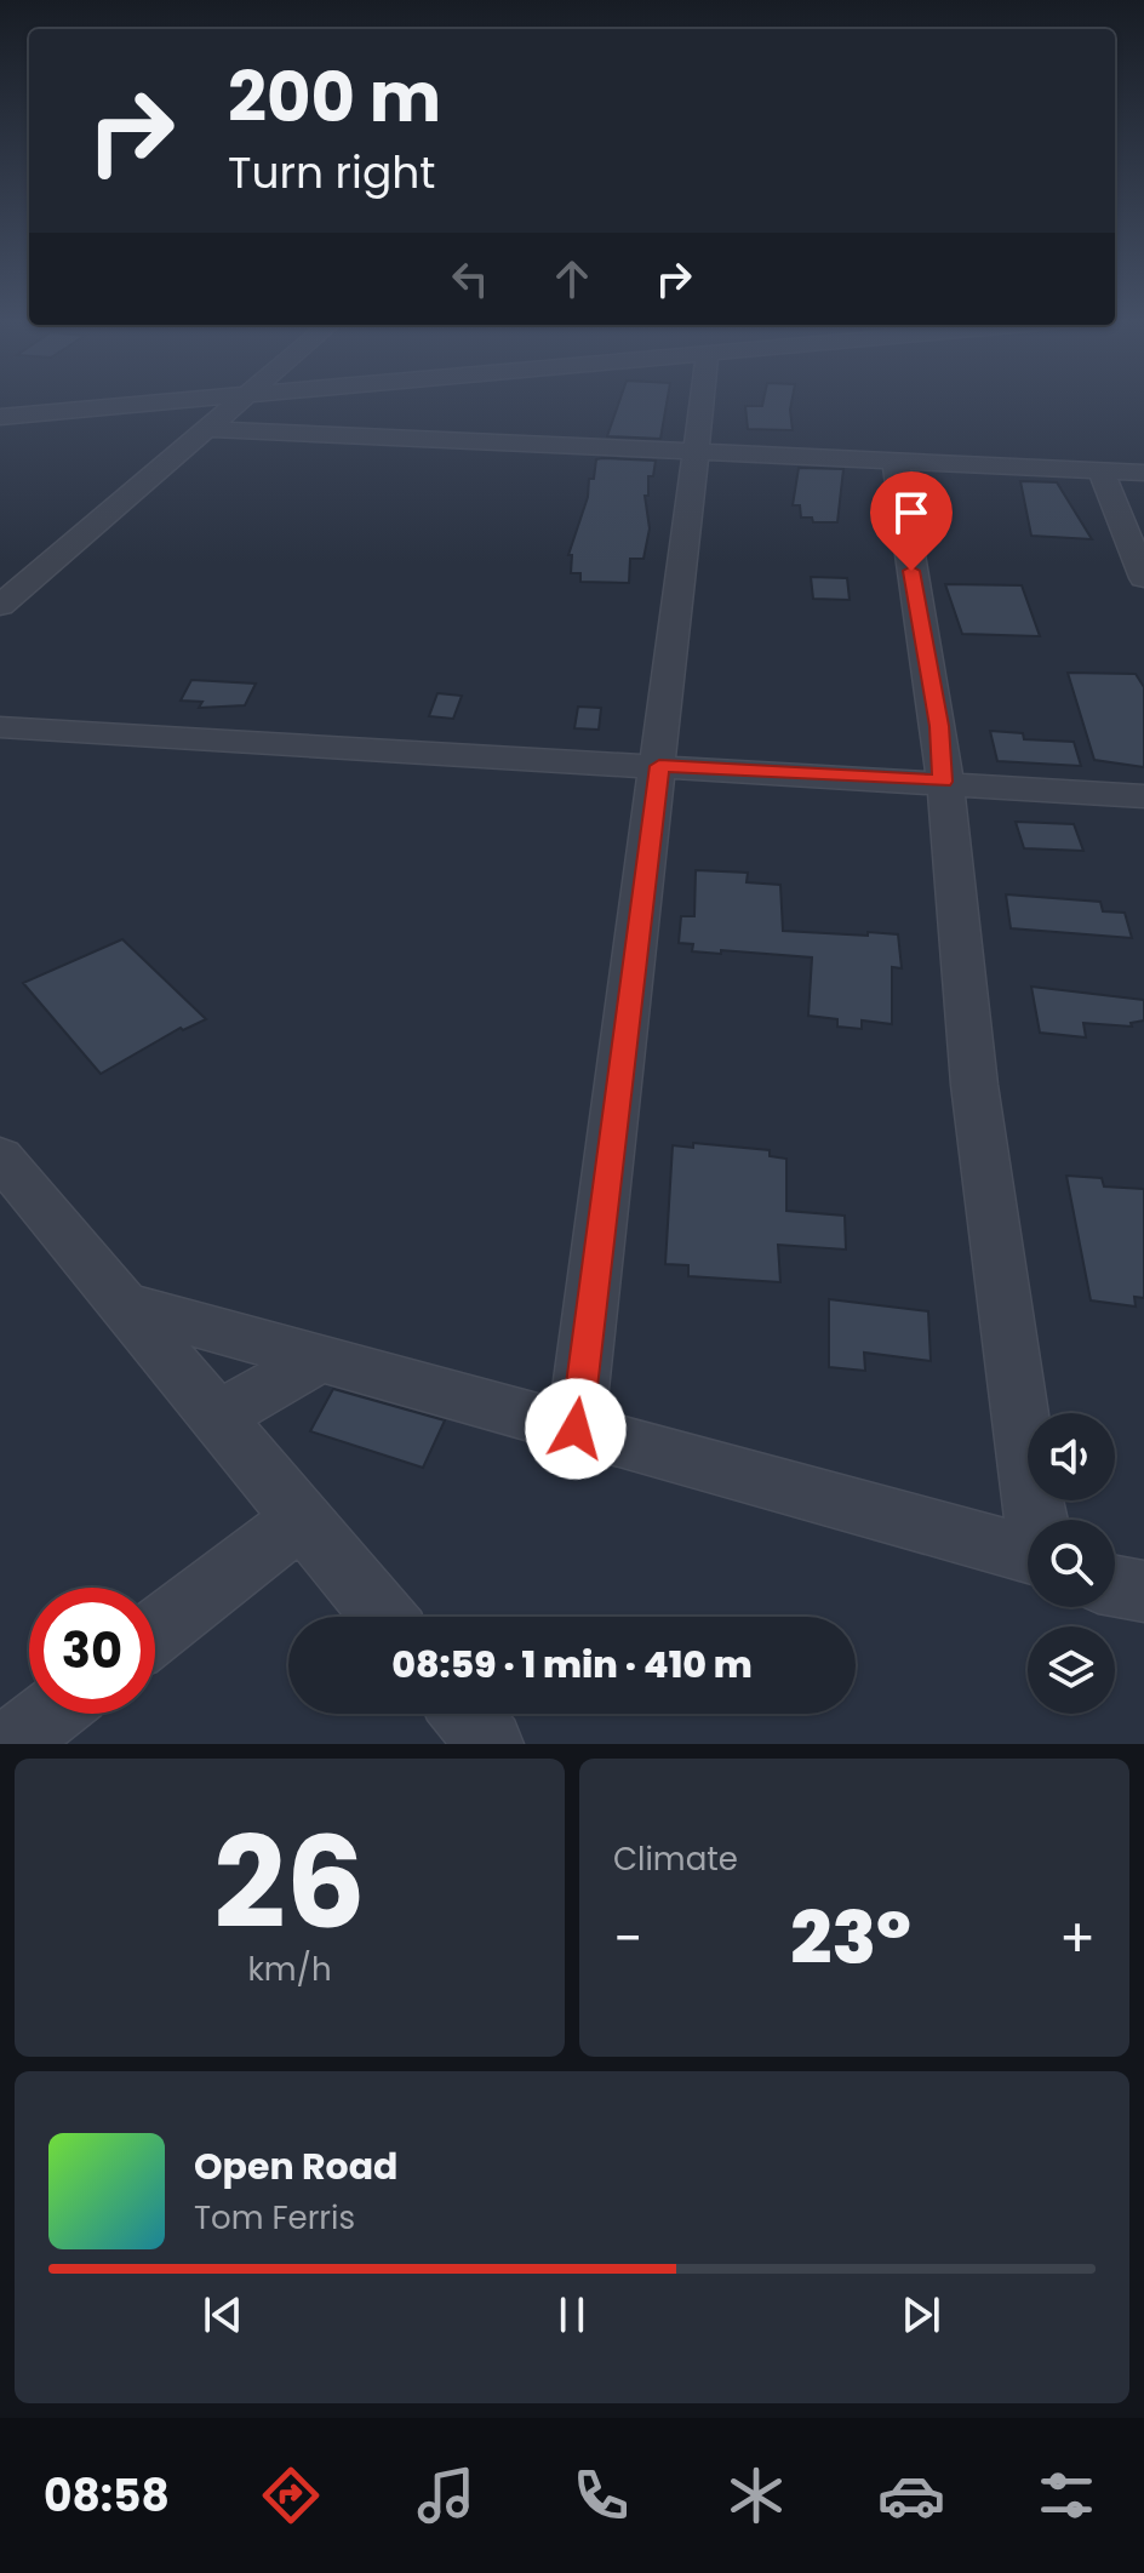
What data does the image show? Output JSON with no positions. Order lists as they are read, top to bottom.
{
  "page": {
    "turn": ["200 m", "Turn right"],
    "limit": "30",
    "trip": "08:59 · 1 min · 410 m",
    "tile": [
      ["26", "km/h"],
      "Climate"
    ],
    "heat": ["−", "23°", "+"],
    "song": ["Open Road", "Tom Ferris"],
    "tabs": "08:58"
  }
}
